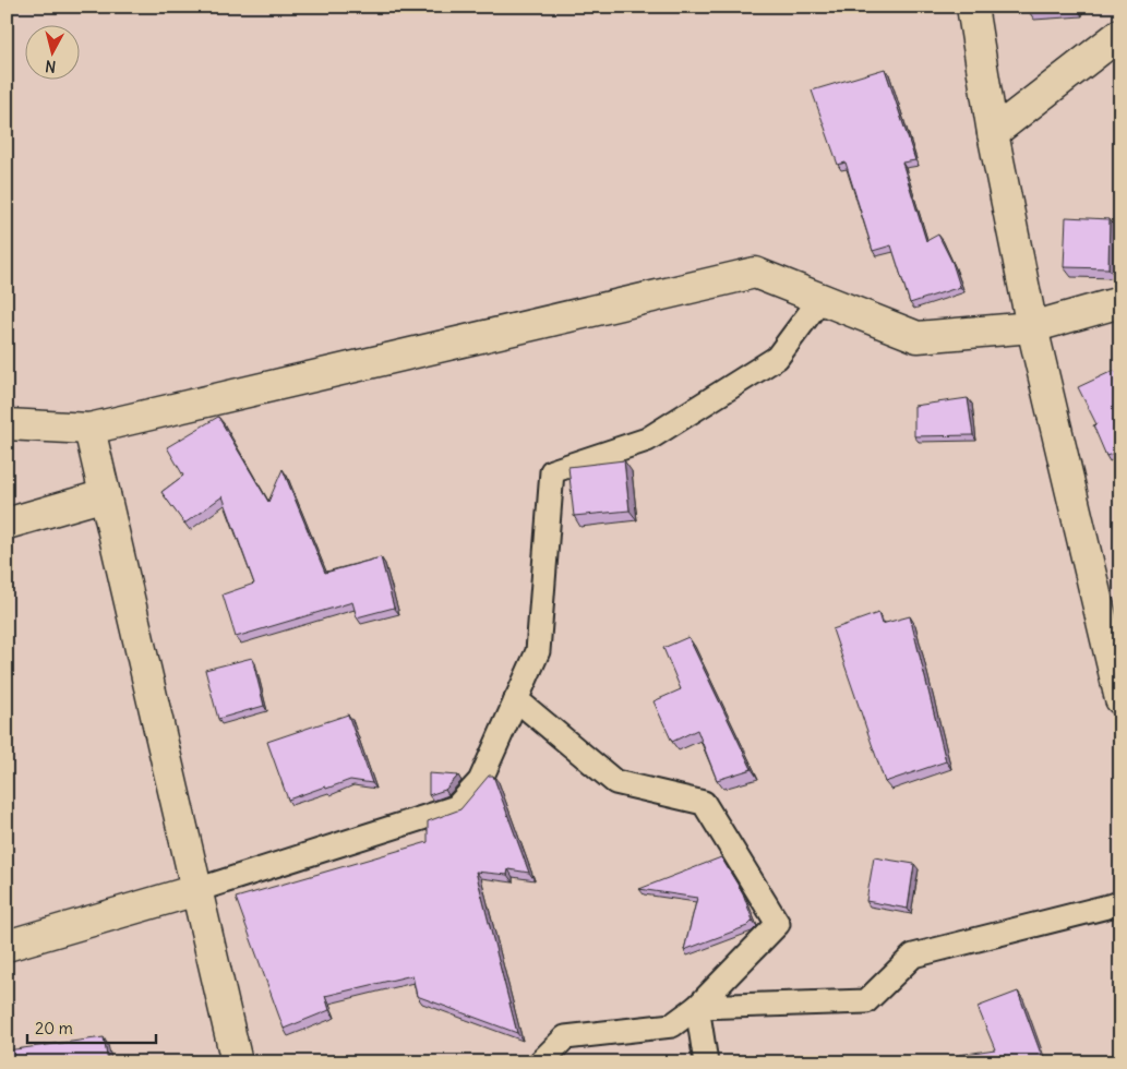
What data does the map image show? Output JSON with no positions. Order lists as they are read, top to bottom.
{
  "scale_bar": "20 m",
  "north": "bottom"
}
